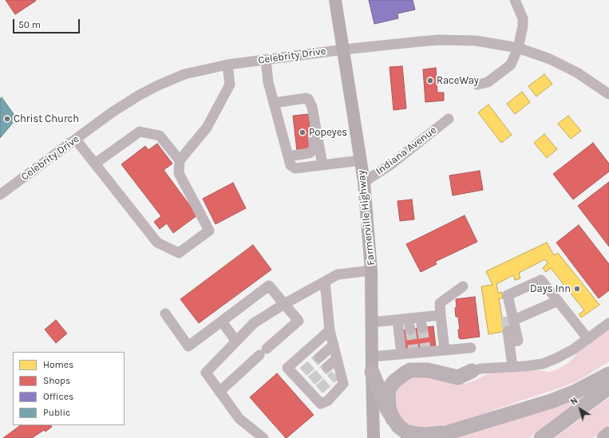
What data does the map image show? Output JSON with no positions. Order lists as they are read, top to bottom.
{
  "streets": {
    "main road": ["Farmerville Highway"],
    "street": ["Celebrity Drive", "Indiana Avenue"]
  },
  "crossings": [
    ["Celebrity Drive", "Farmerville Highway"],
    ["Indiana Avenue", "Farmerville Highway"]
  ],
  "places": [
    "RaceWay",
    "Christ Church",
    "Popeyes",
    "Days Inn"
  ],
  "legend": [
    "Homes",
    "Shops",
    "Offices",
    "Public"
  ],
  "scale_bar": "50 m",
  "north": "top left"
}
